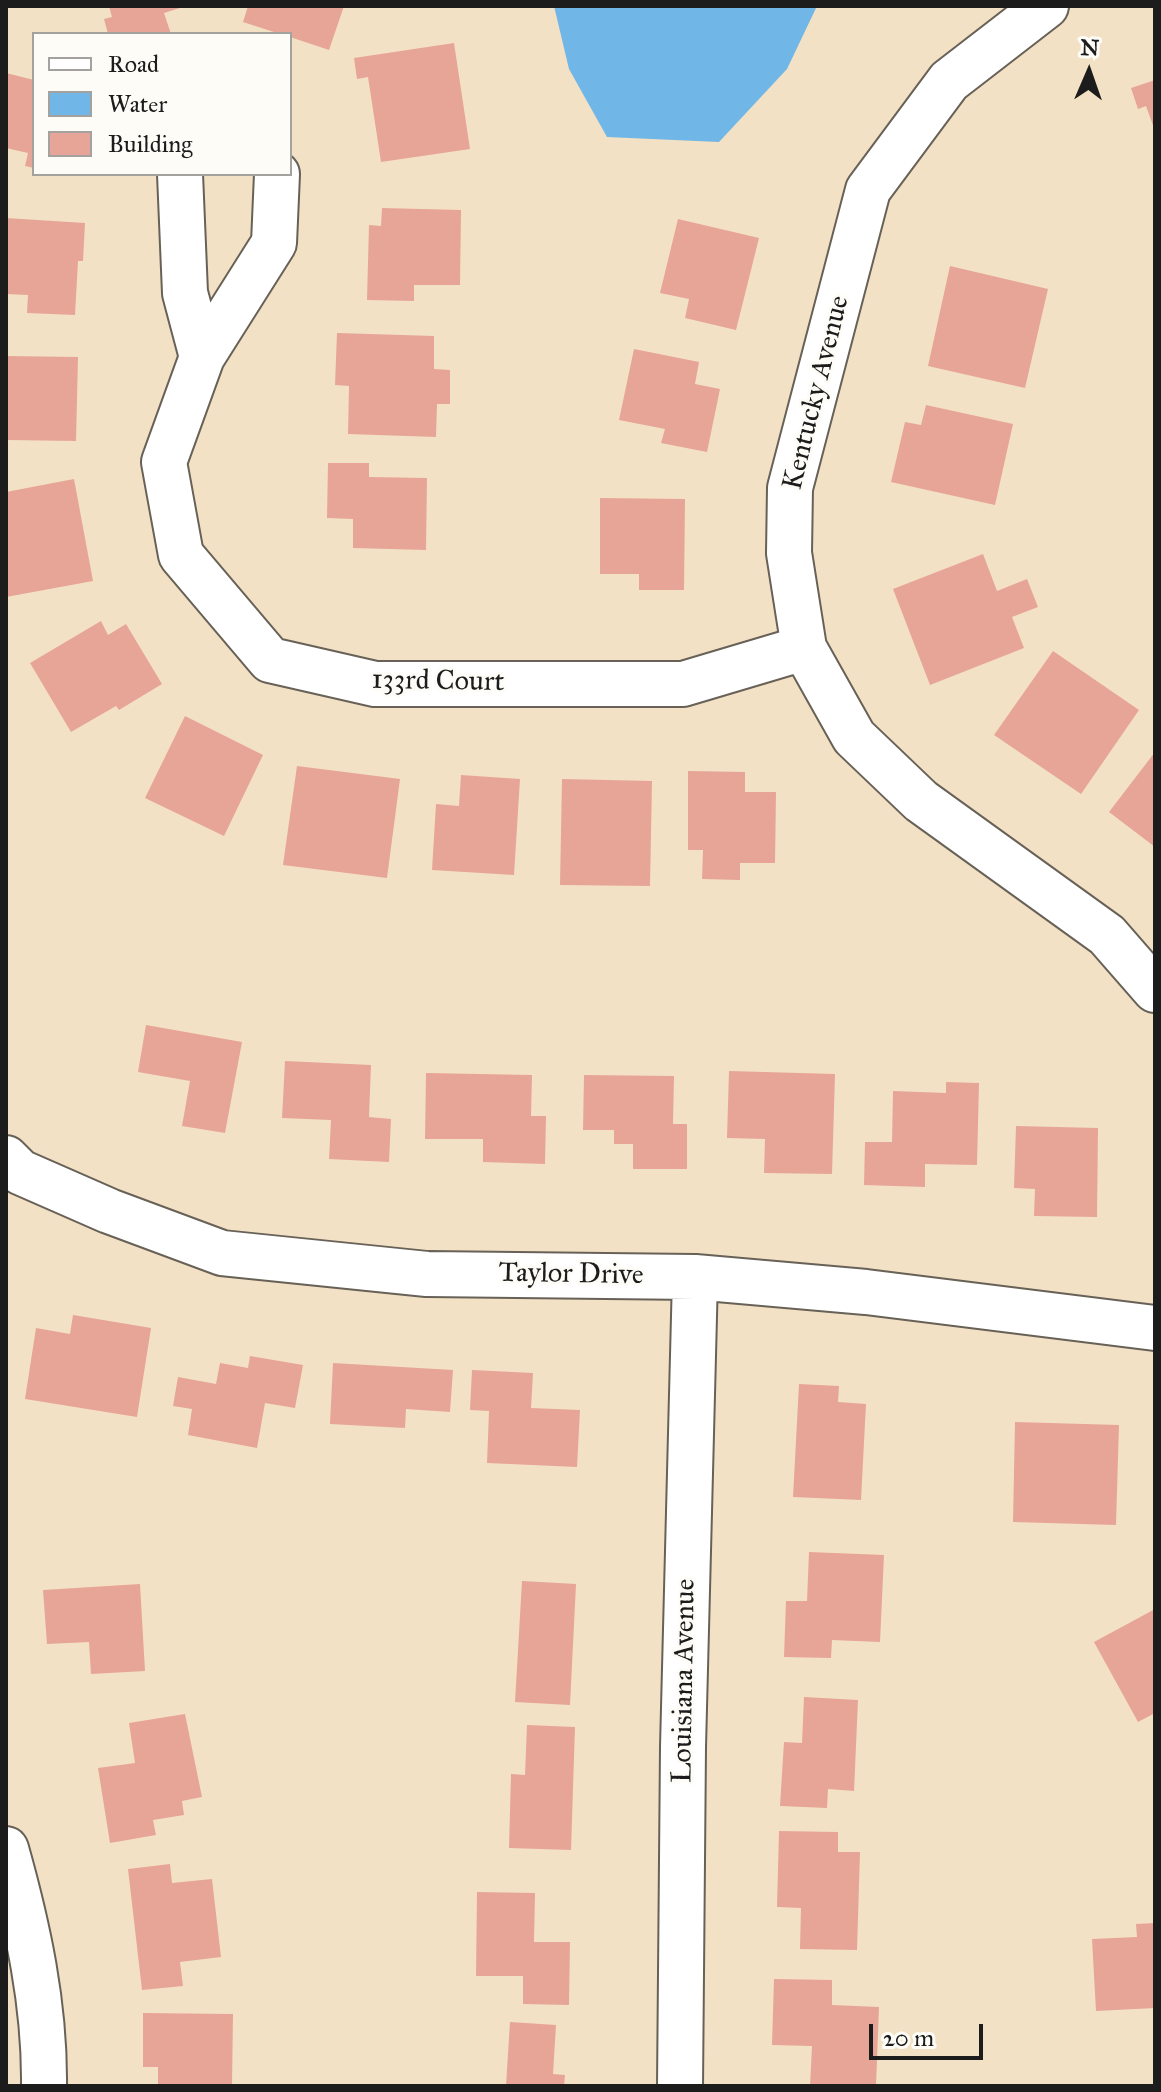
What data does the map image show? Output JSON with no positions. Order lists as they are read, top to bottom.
{
  "streets": {
    "street": [
      "Kentucky Avenue",
      "133rd Court",
      "Taylor Drive",
      "Louisiana Avenue"
    ]
  },
  "crossings": [
    ["Kentucky Avenue", "133rd Court"],
    ["Taylor Drive", "Louisiana Avenue"]
  ],
  "legend": ["Road", "Water", "Building"],
  "scale_bar": "20 m",
  "north": "top"
}
